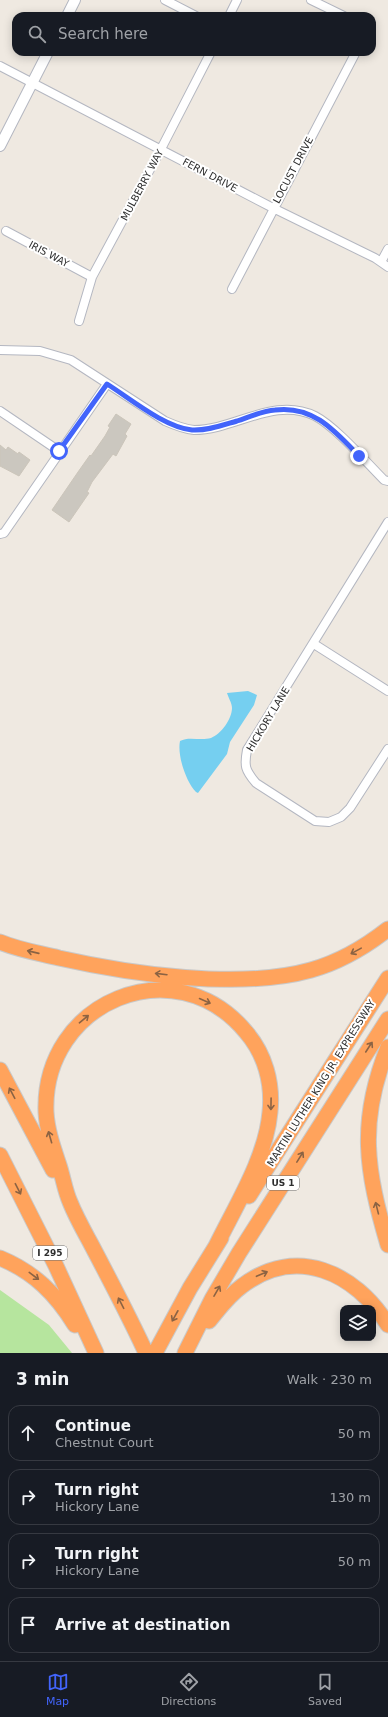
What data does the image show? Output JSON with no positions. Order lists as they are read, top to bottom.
{
  "streets": {
    "highway": ["MARTIN LUTHER KING JR. EXPRESSWAY", "US 1", "I 295"],
    "street": [
      "LOCUST DRIVE",
      "FERN DRIVE",
      "MULBERRY WAY",
      "IRIS WAY",
      "HICKORY LANE"
    ]
  },
  "crossings": [
    ["LOCUST DRIVE", "FERN DRIVE"],
    ["FERN DRIVE", "MULBERRY WAY"],
    ["MULBERRY WAY", "IRIS WAY"]
  ],
  "page": {
    "search": "Search here",
    "heading": ["3 min", "Walk · 230 m"],
    "list": [
      ["Continue", "Chestnut Court", "50 m"],
      ["Turn right", "Hickory Lane", "130 m"],
      ["Turn right", "Hickory Lane", "50 m"],
      "Arrive at destination"
    ],
    "nav": ["Map", "Directions", "Saved"]
  }
}
